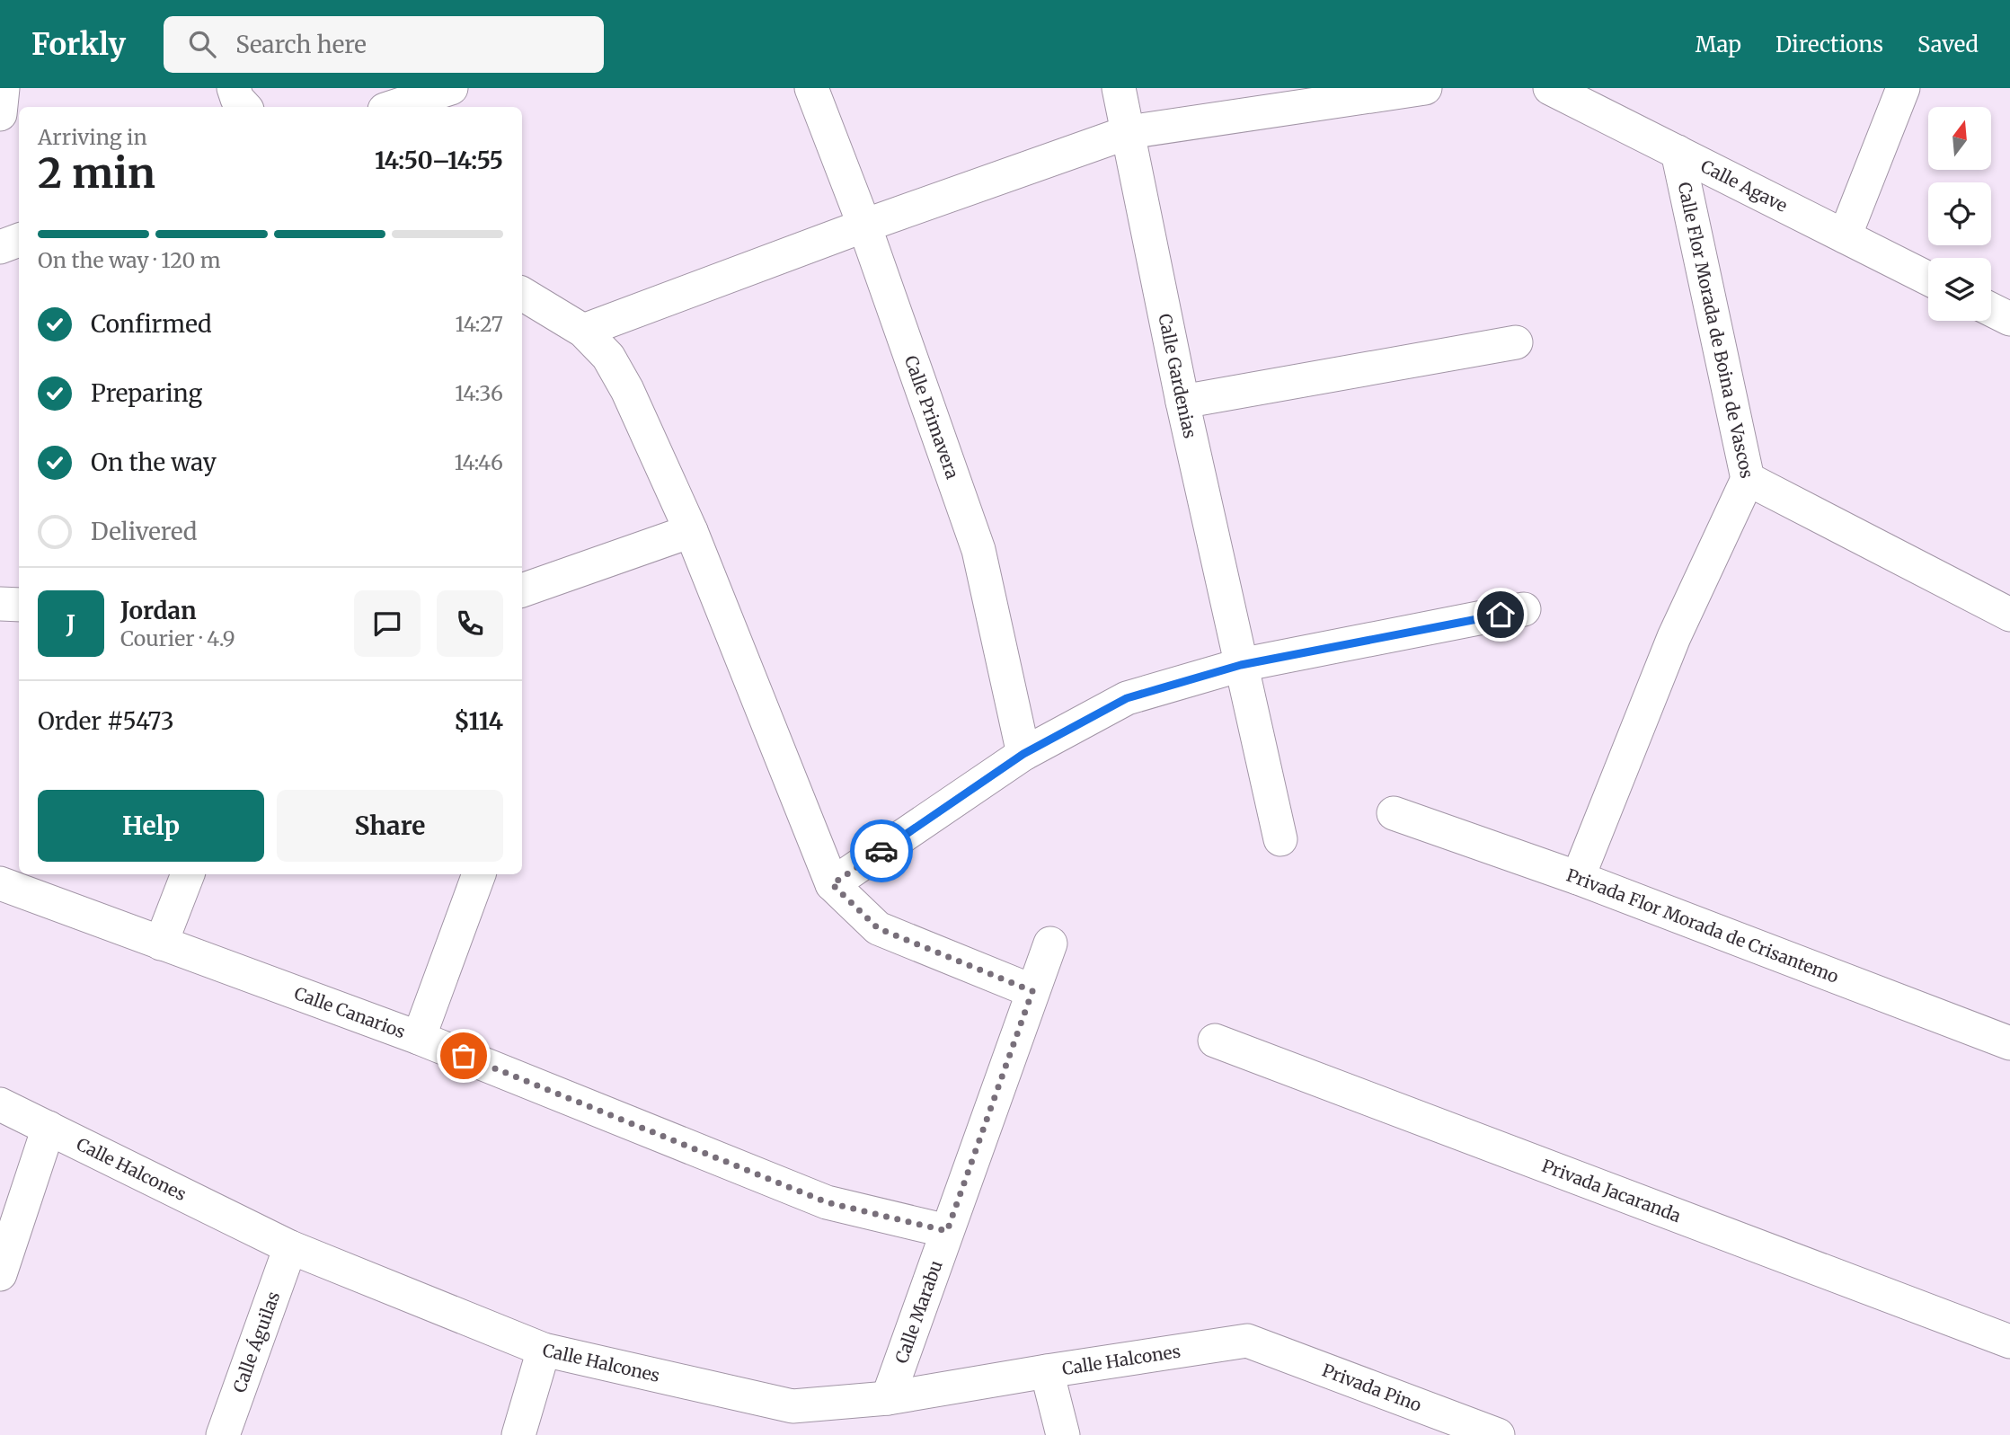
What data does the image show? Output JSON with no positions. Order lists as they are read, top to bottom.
{
  "streets": {
    "street": [
      "Calle Agave",
      "Calle Flor Morada de Boina de Vascos",
      "Calle Gardenias",
      "Calle Primavera",
      "Privada Flor Morada de Crisantemo",
      "Calle Canarios",
      "Calle Halcones",
      "Privada Jacaranda",
      "Calle Marabu",
      "Calle Águilas",
      "Privada Pino"
    ]
  },
  "crossings": [
    ["Calle Agave", "Calle Flor Morada de Boina de Vascos"],
    ["Calle Canarios", "Calle Marabu"],
    ["Calle Halcones", "Calle Marabu"],
    ["Calle Halcones", "Calle Águilas"],
    ["Calle Halcones", "Privada Pino"]
  ],
  "north": "top",
  "page": {
    "header": "Forkly",
    "search": "Search here",
    "nav": ["Map", "Directions", "Saved"],
    "heading": ["2 min", "Arriving in", "14:50–14:55"],
    "panel": [
      "Jordan",
      "Courier · 4.9",
      "Order #5473",
      "$114"
    ],
    "bar": "On the way · 120 m",
    "list": [
      ["Confirmed", "14:27"],
      ["Preparing", "14:36"],
      ["On the way", "14:46"],
      "Delivered"
    ],
    "round": "J",
    "buttons": ["Help", "Share"]
  }
}
